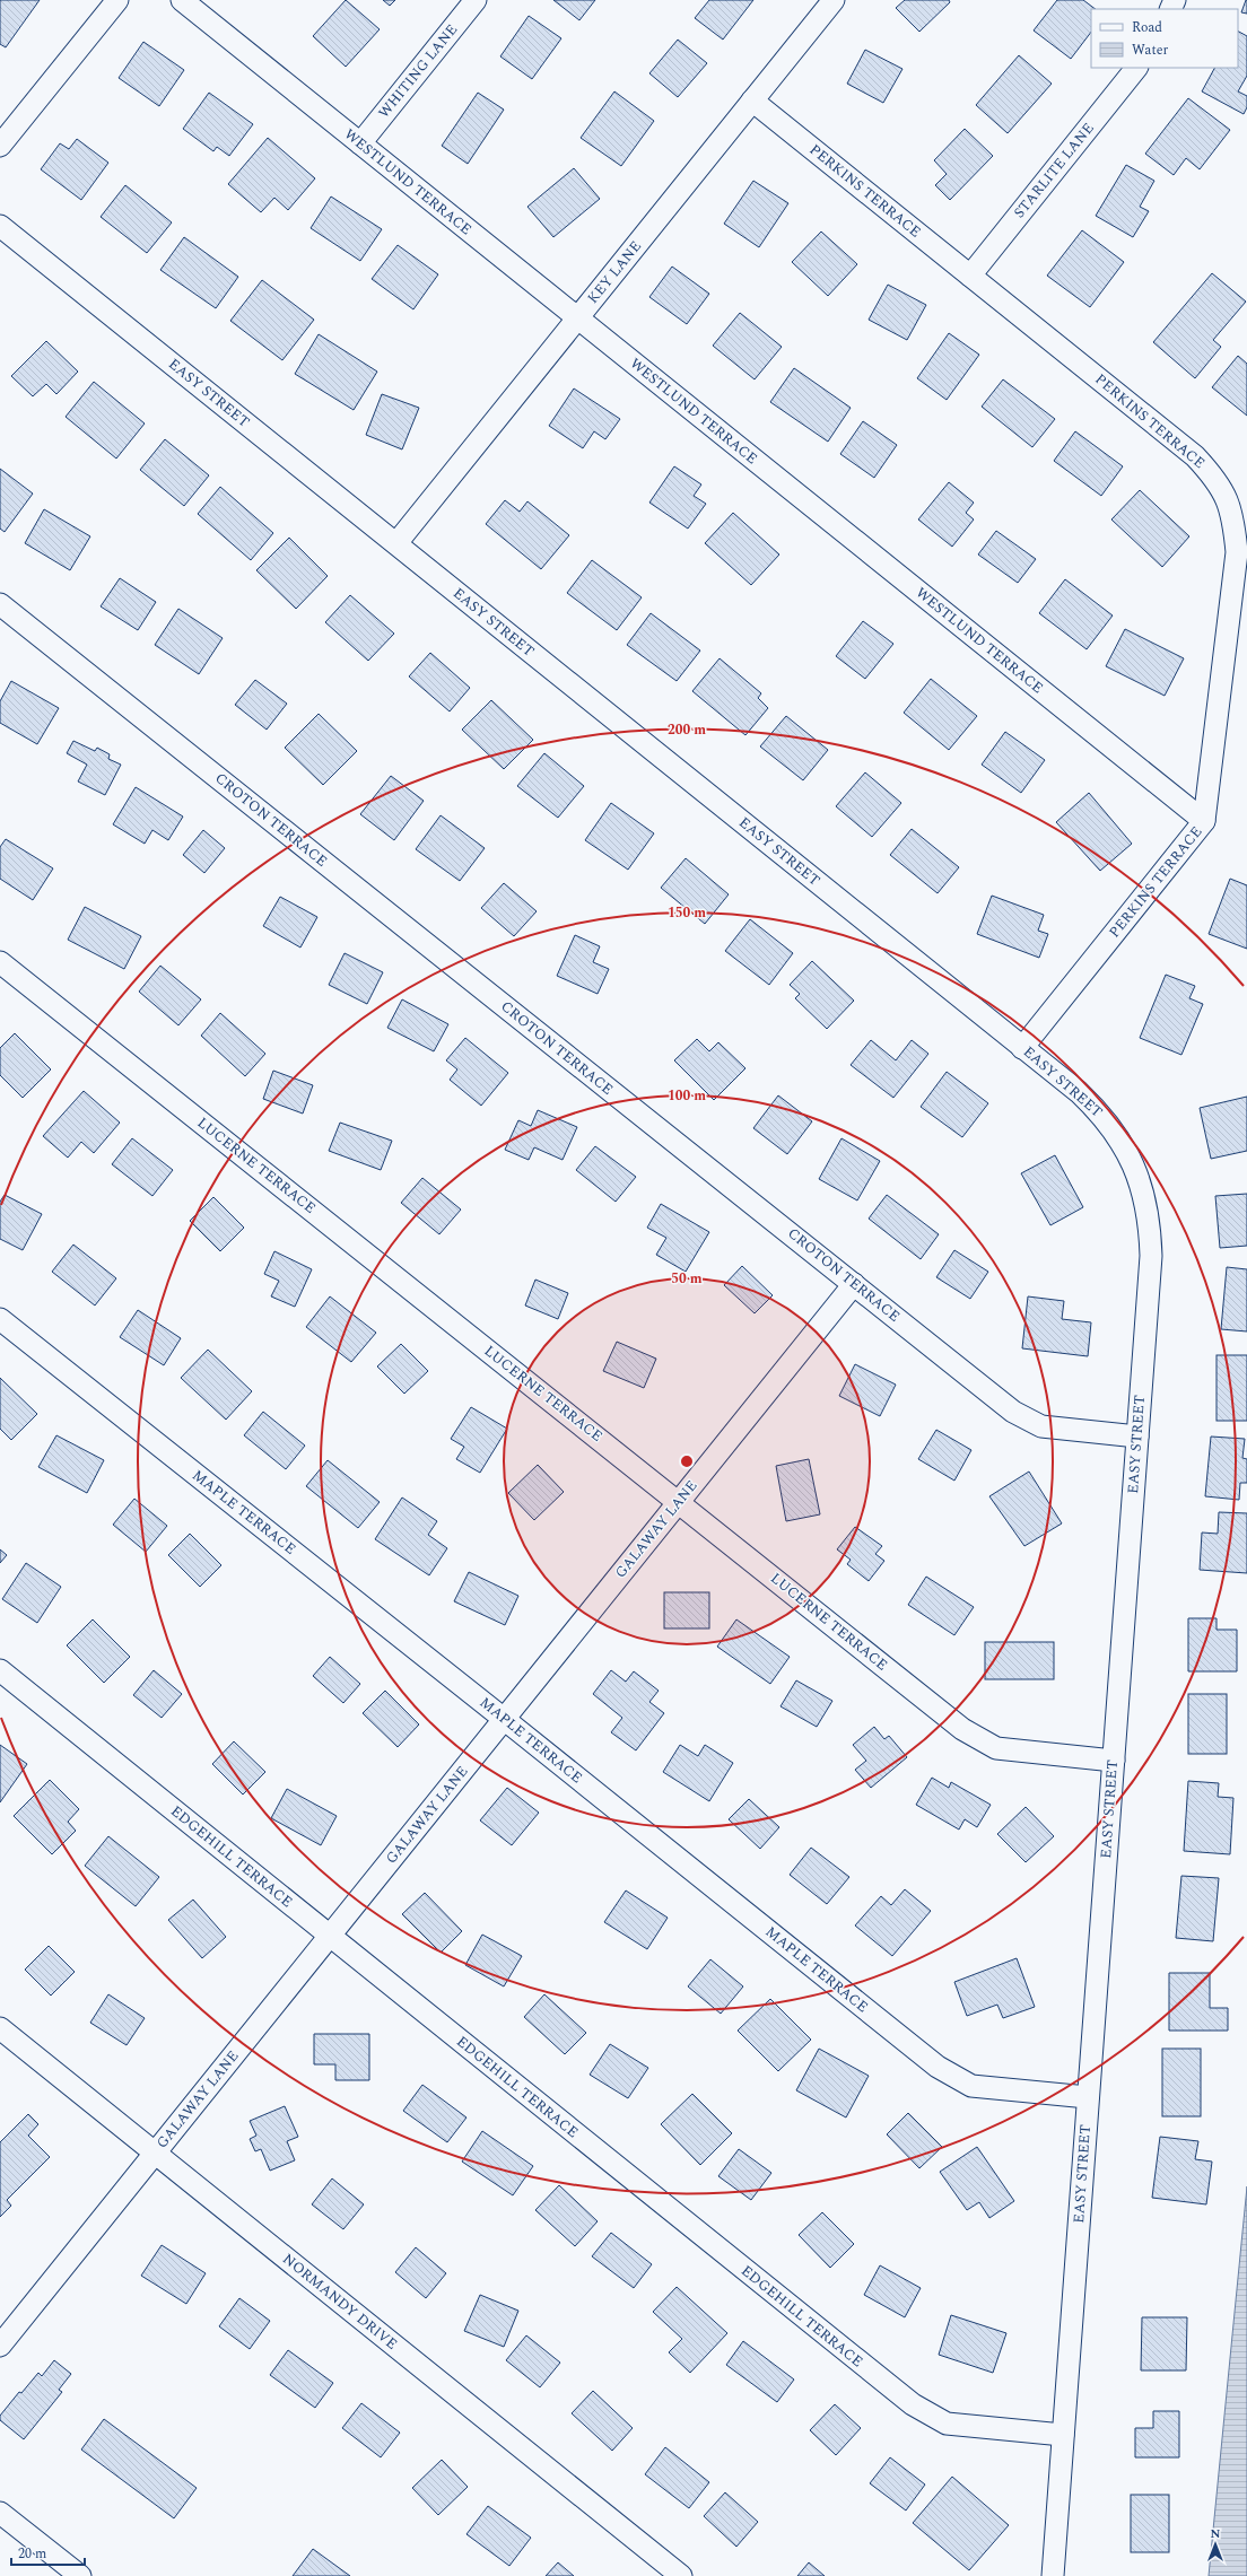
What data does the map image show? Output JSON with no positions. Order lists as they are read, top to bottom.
{
  "streets": {
    "street": [
      "WHITING LANE",
      "STARLITE LANE",
      "WESTLUND TERRACE",
      "PERKINS TERRACE",
      "KEY LANE",
      "EASY STREET",
      "CROTON TERRACE",
      "LUCERNE TERRACE",
      "MAPLE TERRACE",
      "GALAWAY LANE",
      "EDGEHILL TERRACE",
      "NORMANDY DRIVE"
    ]
  },
  "crossings": [
    ["WHITING LANE", "WESTLUND TERRACE"],
    ["STARLITE LANE", "PERKINS TERRACE"],
    ["WESTLUND TERRACE", "PERKINS TERRACE"],
    ["WESTLUND TERRACE", "KEY LANE"],
    ["PERKINS TERRACE", "KEY LANE"],
    ["PERKINS TERRACE", "EASY STREET"],
    ["KEY LANE", "EASY STREET"],
    ["EASY STREET", "CROTON TERRACE"],
    ["EASY STREET", "LUCERNE TERRACE"],
    ["EASY STREET", "MAPLE TERRACE"],
    ["EASY STREET", "EDGEHILL TERRACE"],
    ["CROTON TERRACE", "GALAWAY LANE"],
    ["LUCERNE TERRACE", "GALAWAY LANE"],
    ["MAPLE TERRACE", "GALAWAY LANE"],
    ["GALAWAY LANE", "EDGEHILL TERRACE"],
    ["GALAWAY LANE", "NORMANDY DRIVE"]
  ],
  "legend": ["Road", "Water"],
  "scale_bar": "20 m",
  "north": "top",
  "rings": [
    "200 m",
    "150 m",
    "100 m",
    "50 m"
  ]
}
